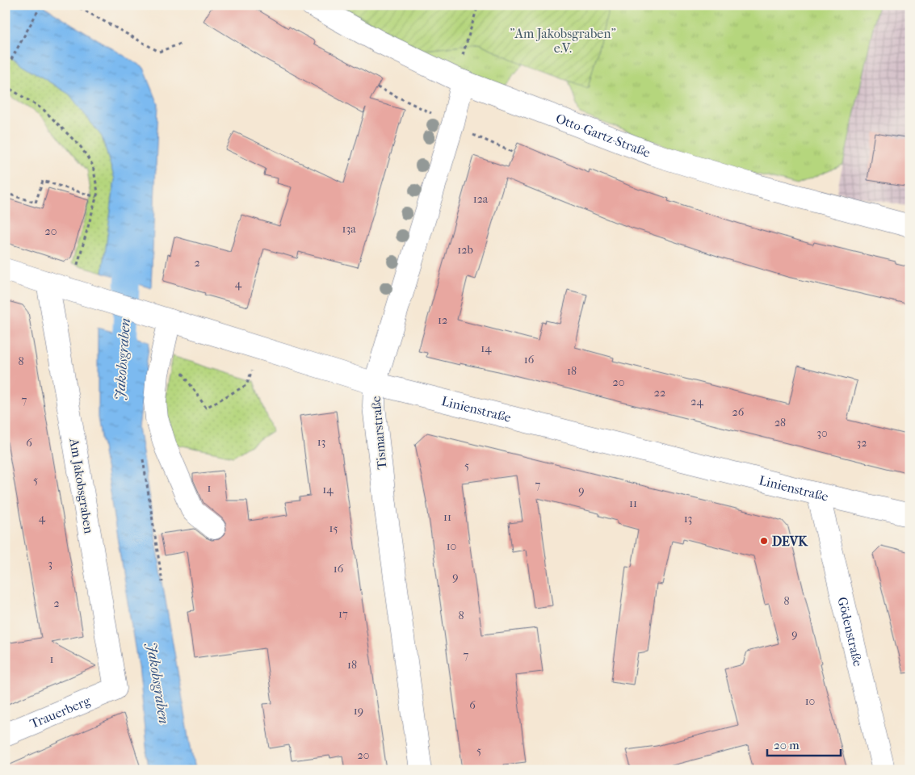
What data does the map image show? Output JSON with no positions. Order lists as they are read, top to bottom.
{
  "streets": {
    "street": [
      "Otto-Gartz-Straße",
      "Linienstraße",
      "Tismarstraße",
      "Am Jakobsgraben",
      "Gödenstraße",
      "Trauerberg"
    ]
  },
  "crossings": [
    ["Otto-Gartz-Straße", "Tismarstraße"],
    ["Linienstraße", "Tismarstraße"],
    ["Linienstraße", "Am Jakobsgraben"],
    ["Linienstraße", "Gödenstraße"],
    ["Am Jakobsgraben", "Trauerberg"]
  ],
  "water": ["Jakobsgraben"],
  "parks": ["\"Am Jakobsgraben\" e.V."],
  "places": ["DEVK"],
  "house_numbers": [
    "12a",
    "13a",
    "20",
    "12b",
    "2",
    "4",
    "12",
    "14",
    "16",
    "8",
    "18",
    "20",
    "22",
    "7",
    "24",
    "26",
    "28",
    "30",
    "13",
    "6",
    "32",
    "5",
    "5",
    "7",
    "1",
    "14",
    "9",
    "11",
    "11",
    "4",
    "13",
    "15",
    "10",
    "3",
    "16",
    "9",
    "8",
    "2",
    "17",
    "8",
    "9",
    "7",
    "1",
    "18",
    "10",
    "6",
    "19",
    "5",
    "20"
  ],
  "scale_bar": "20 m"
}
